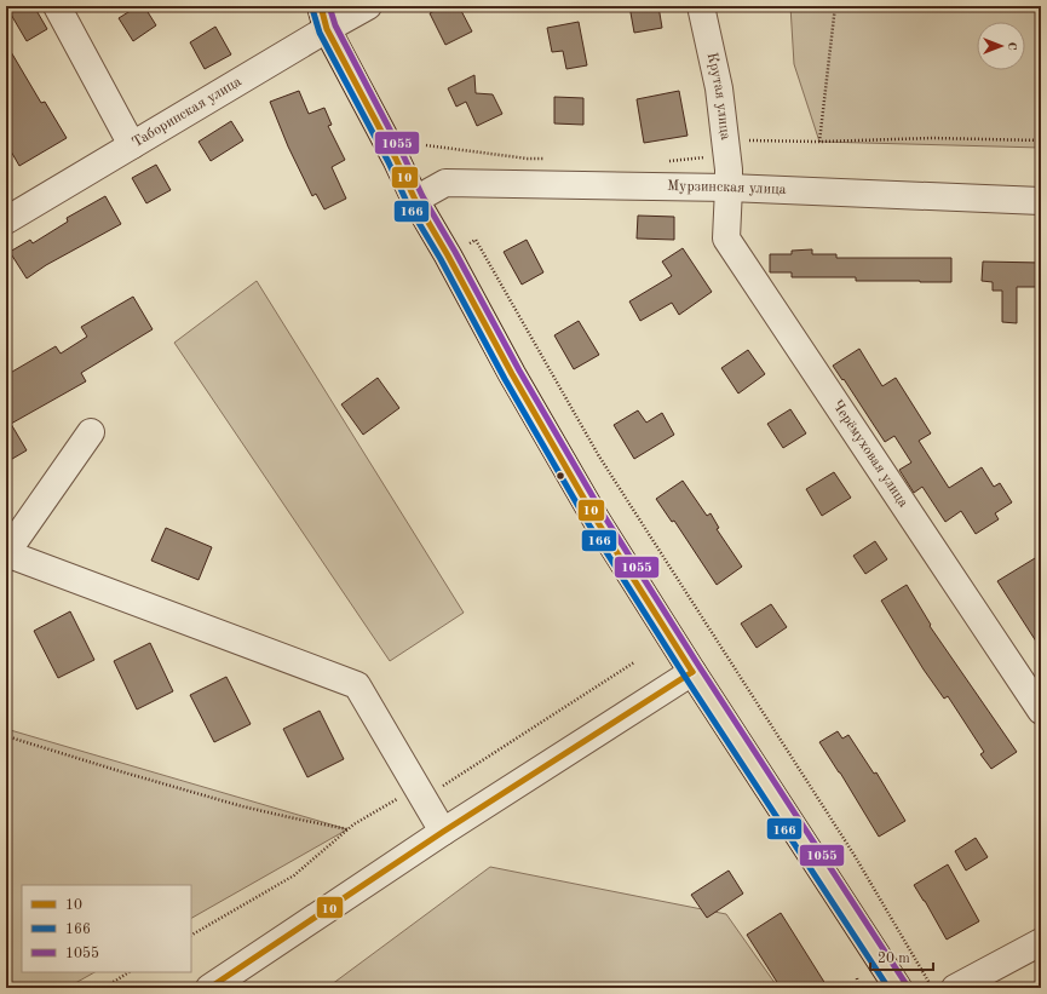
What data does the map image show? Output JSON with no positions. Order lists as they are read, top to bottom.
{
  "streets": {
    "street": [
      "Крутая улица",
      "Таборинская улица",
      "Мурзинская улица",
      "Черёмуховая улица"
    ]
  },
  "crossings": [
    ["Крутая улица", "Мурзинская улица"],
    ["Крутая улица", "Черёмуховая улица"],
    ["Мурзинская улица", "Черёмуховая улица"]
  ],
  "lines": ["transit line 10", "transit line 1055", "transit line 166"],
  "legend": ["10", "166", "1055"],
  "scale_bar": "20 m",
  "north": "right"
}
